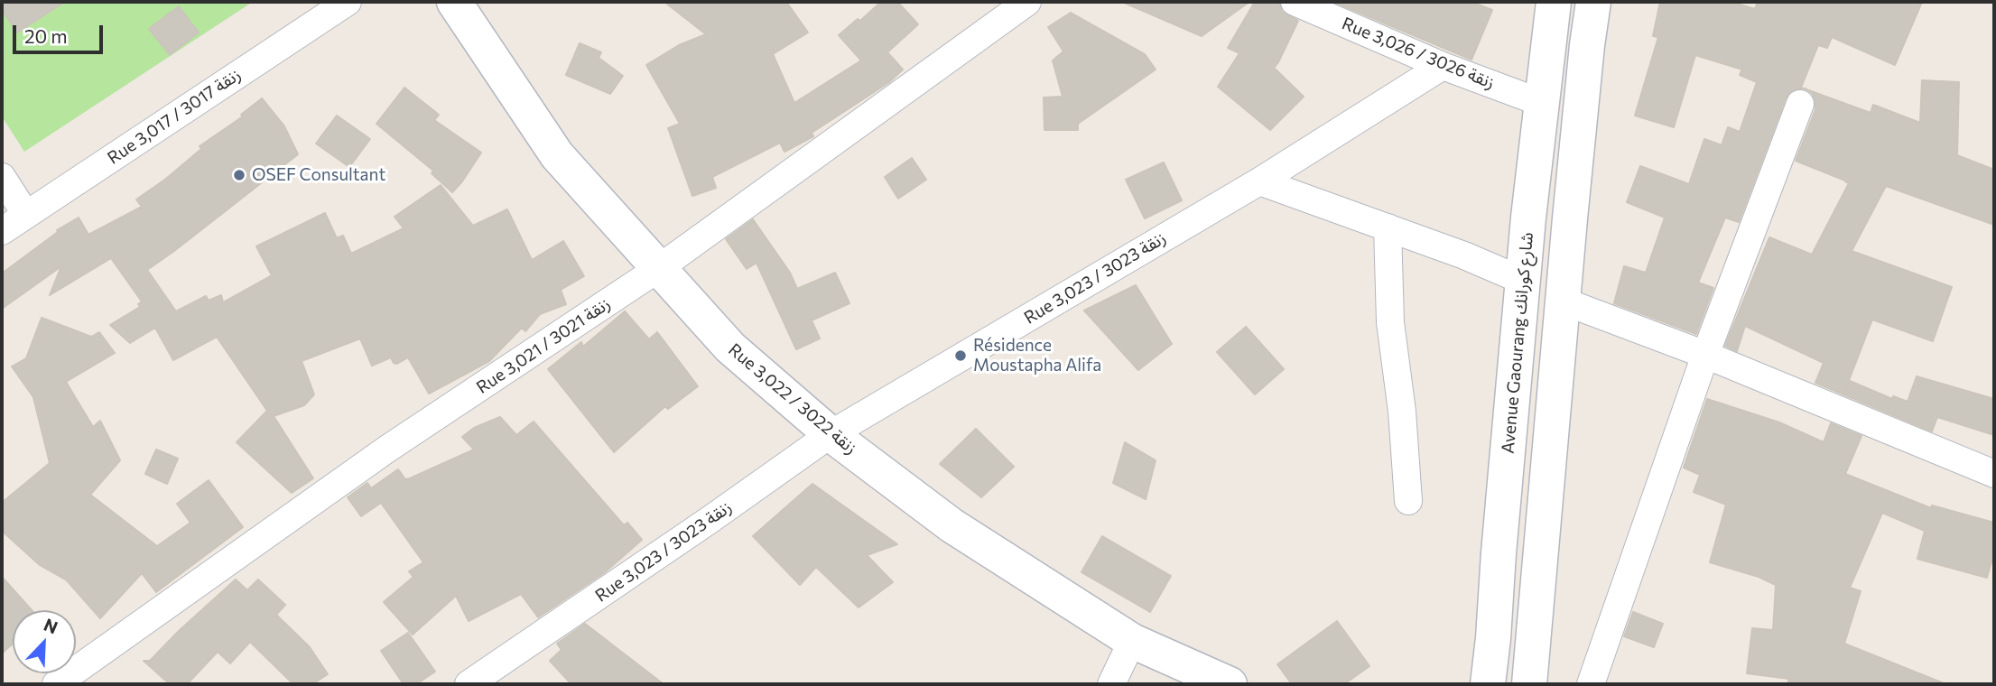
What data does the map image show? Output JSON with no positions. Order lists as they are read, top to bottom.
{
  "streets": {
    "main road": ["Avenue Gaourang شارع كورانك", "Rue 3,022 / زنقة 3022"],
    "street": [
      "Rue 3,026 / زنقة 3026",
      "Rue 3,017 / زنقة 3017",
      "Rue 3,023 / زنقة 3023",
      "Rue 3,021 / زنقة 3021"
    ]
  },
  "crossings": [
    ["Rue 3,026 / زنقة 3026", "Rue 3,023 / زنقة 3023"],
    ["Rue 3,026 / زنقة 3026", "Avenue Gaourang شارع كورانك"],
    ["Rue 3,023 / زنقة 3023", "Rue 3,022 / زنقة 3022"],
    ["Rue 3,021 / زنقة 3021", "Rue 3,022 / زنقة 3022"]
  ],
  "places": ["OSEF Consultant", "Résidence Moustapha Alifa"],
  "scale_bar": "20 m",
  "north": "top right"
}
